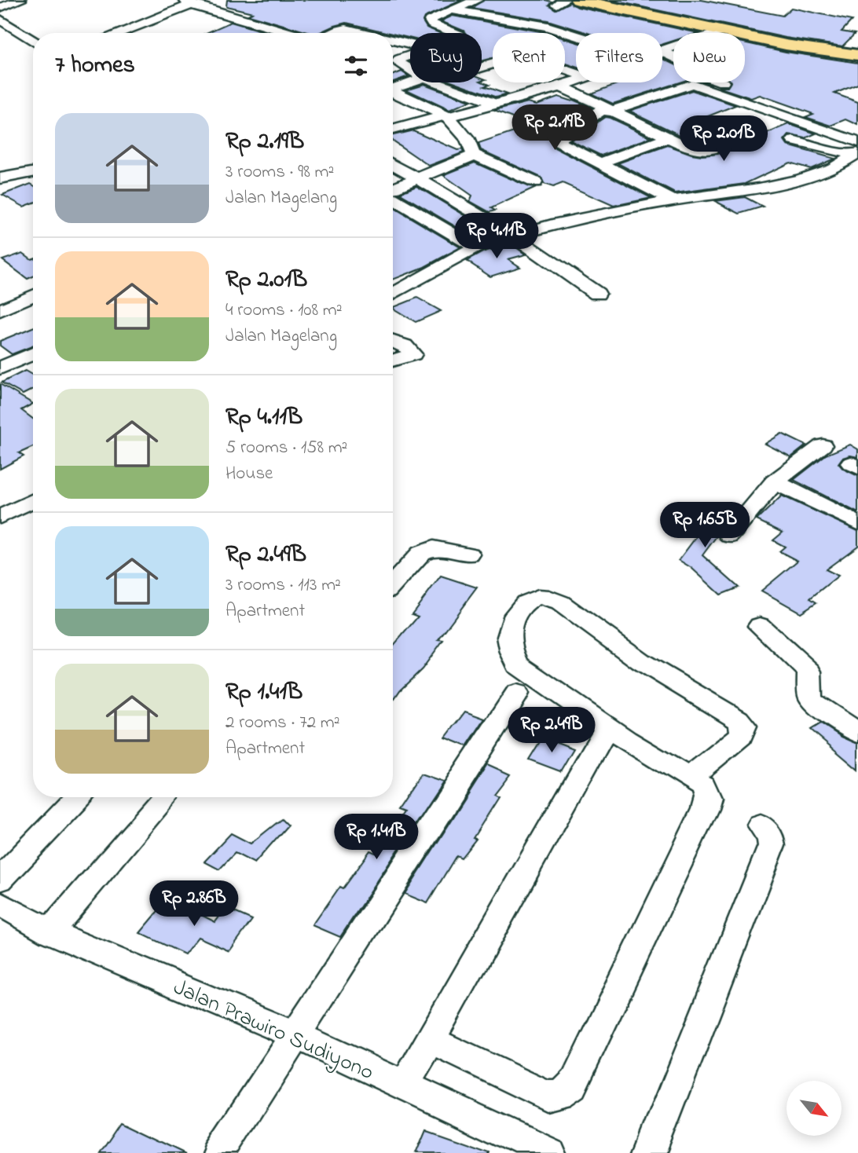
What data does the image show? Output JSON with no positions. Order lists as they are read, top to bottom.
{
  "streets": {
    "street": ["Jalan Prawiro Sudiyono"]
  },
  "north": "bottom right",
  "page": {
    "chip": [
      "Buy",
      "Rent",
      "Filters",
      "New"
    ],
    "heading": "7 homes",
    "list": [
      {
        "name": "Rp 2.19B",
        "note": "3 rooms · 98 m² · Jalan Magelang"
      },
      {
        "name": "Rp 2.01B",
        "note": "4 rooms · 108 m² · Jalan Magelang"
      },
      {
        "name": "Rp 4.11B",
        "note": "5 rooms · 158 m² · House"
      },
      {
        "name": "Rp 2.49B",
        "note": "3 rooms · 113 m² · Apartment"
      },
      {
        "name": "Rp 1.41B",
        "note": "2 rooms · 72 m² · Apartment"
      }
    ],
    "price": [
      "Rp 2.19B",
      "Rp 2.01B",
      "Rp 4.11B",
      "Rp 1.65B",
      "Rp 2.49B",
      "Rp 1.41B",
      "Rp 2.86B"
    ]
  }
}
